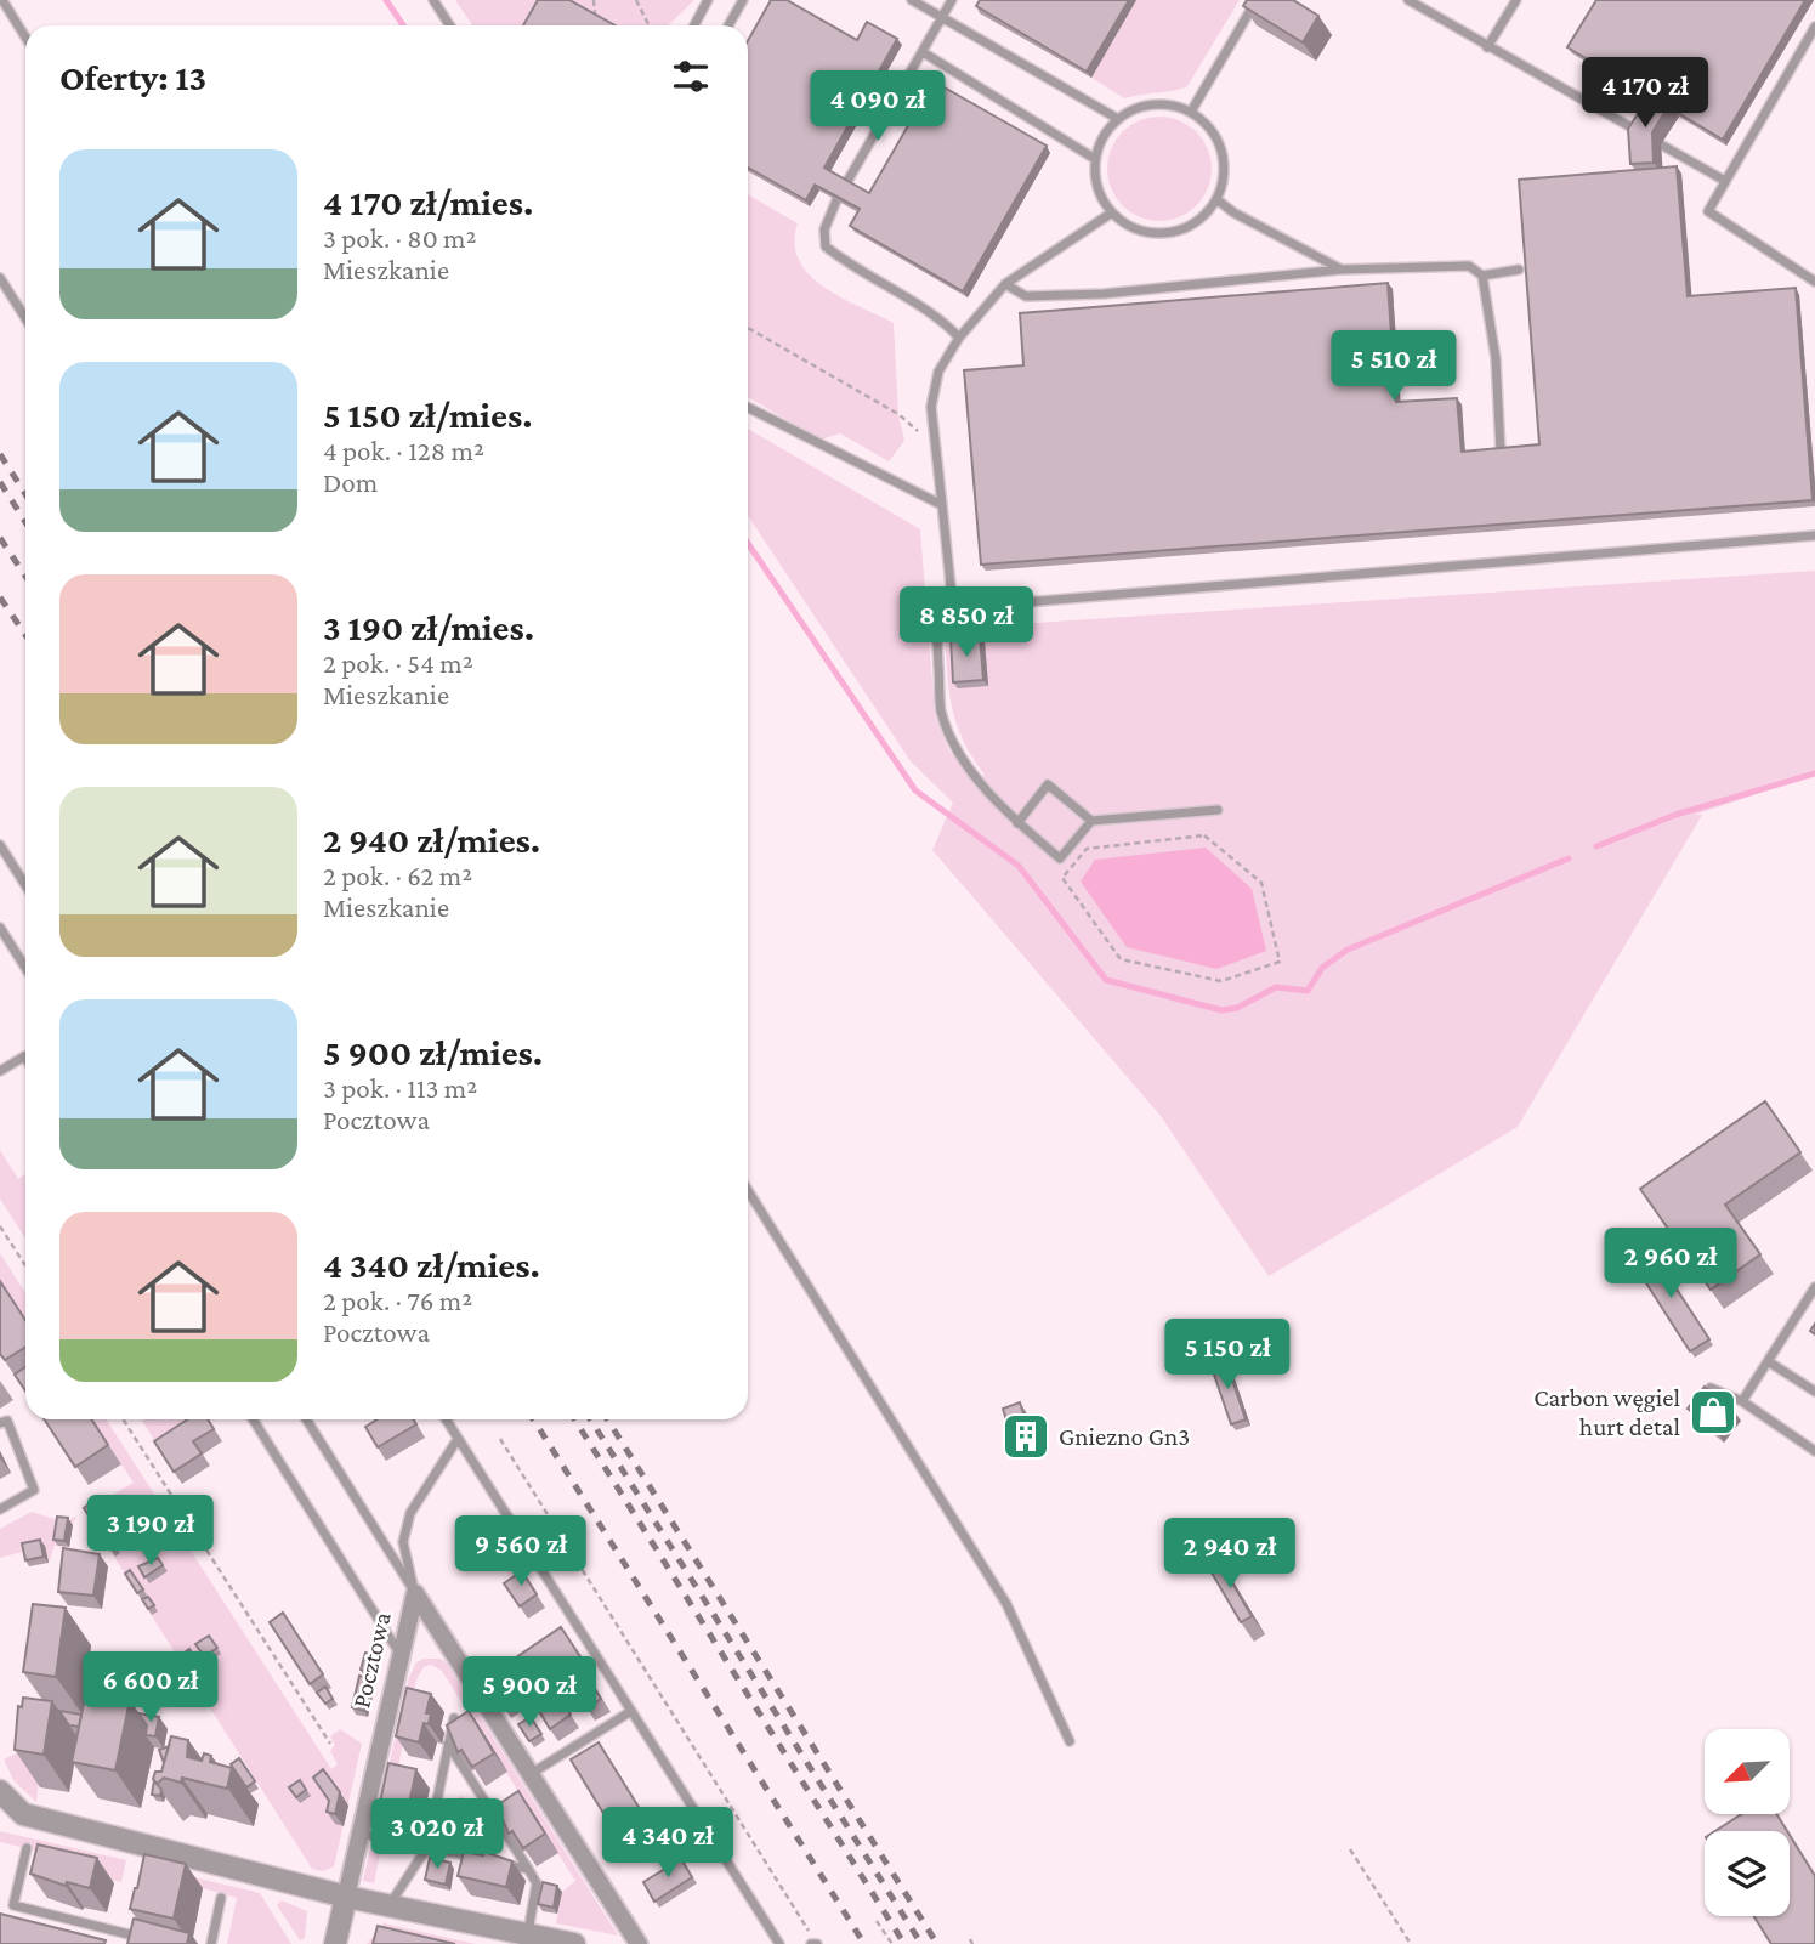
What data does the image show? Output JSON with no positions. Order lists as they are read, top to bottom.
{
  "streets": {
    "street": ["Pocztowa"]
  },
  "places": {
    "shop": ["Carbon węgiel hurt detal"],
    "building": ["Gniezno Gn3"]
  },
  "north": "bottom left",
  "page": {
    "heading": "Oferty: 13",
    "price": [
      "4 170 zł",
      "4 090 zł",
      "5 510 zł",
      "8 850 zł",
      "2 960 zł",
      "5 150 zł",
      "3 190 zł",
      "9 560 zł",
      "2 940 zł",
      "6 600 zł",
      "5 900 zł",
      "3 020 zł",
      "4 340 zł"
    ],
    "list": [
      {
        "name": "4 170 zł/mies.",
        "note": "3 pok. · 80 m² · Mieszkanie"
      },
      {
        "name": "5 150 zł/mies.",
        "note": "4 pok. · 128 m² · Dom"
      },
      {
        "name": "3 190 zł/mies.",
        "note": "2 pok. · 54 m² · Mieszkanie"
      },
      {
        "name": "2 940 zł/mies.",
        "note": "2 pok. · 62 m² · Mieszkanie"
      },
      {
        "name": "5 900 zł/mies.",
        "note": "3 pok. · 113 m² · Pocztowa"
      },
      {
        "name": "4 340 zł/mies.",
        "note": "2 pok. · 76 m² · Pocztowa"
      }
    ]
  }
}
